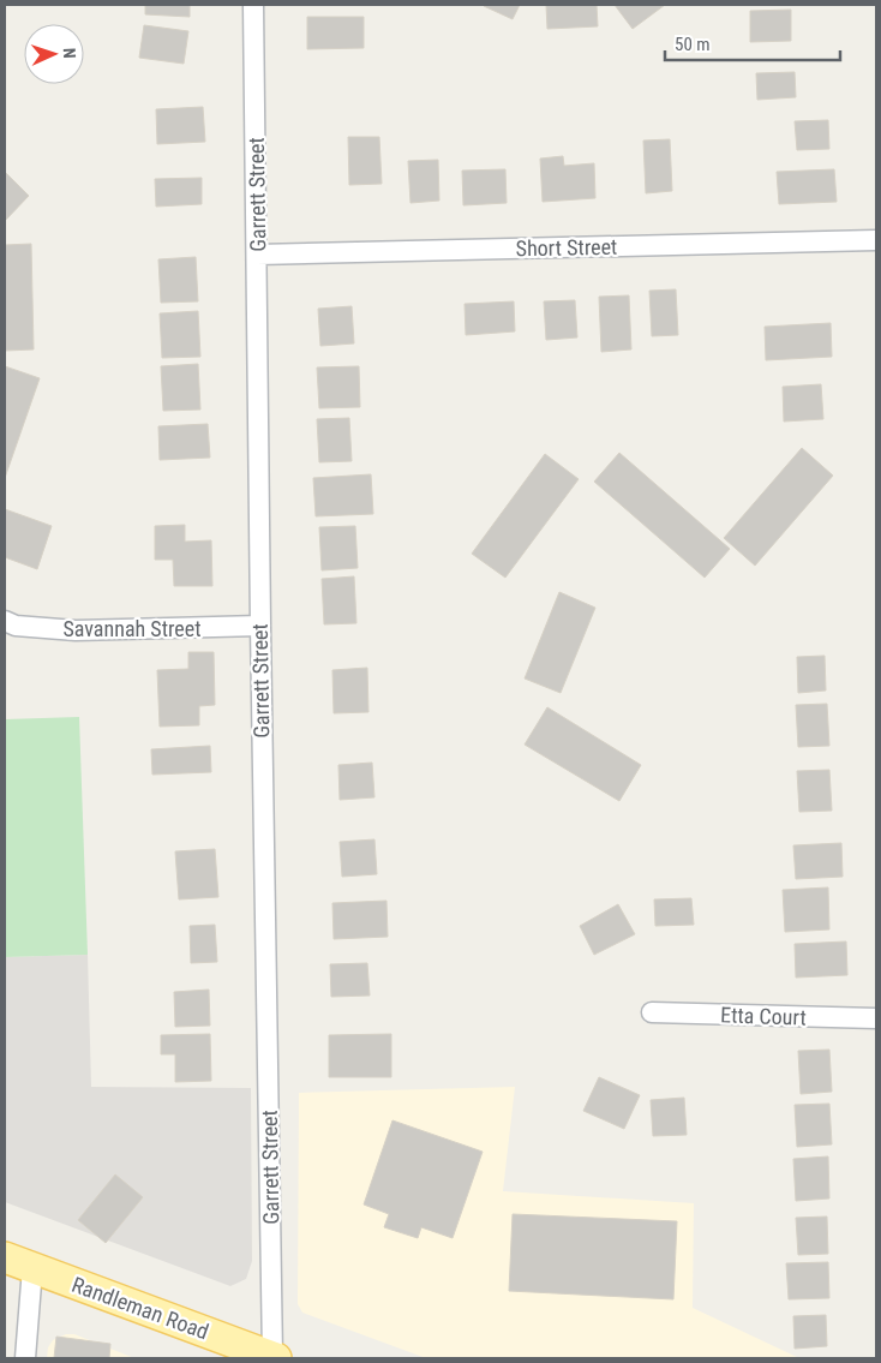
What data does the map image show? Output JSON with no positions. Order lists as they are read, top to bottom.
{
  "streets": {
    "main road": ["Randleman Road"],
    "street": [
      "Garrett Street",
      "Short Street",
      "Savannah Street",
      "Etta Court"
    ]
  },
  "crossings": [
    ["Garrett Street", "Short Street"],
    ["Garrett Street", "Savannah Street"],
    ["Garrett Street", "Randleman Road"]
  ],
  "scale_bar": "50 m",
  "north": "right"
}
